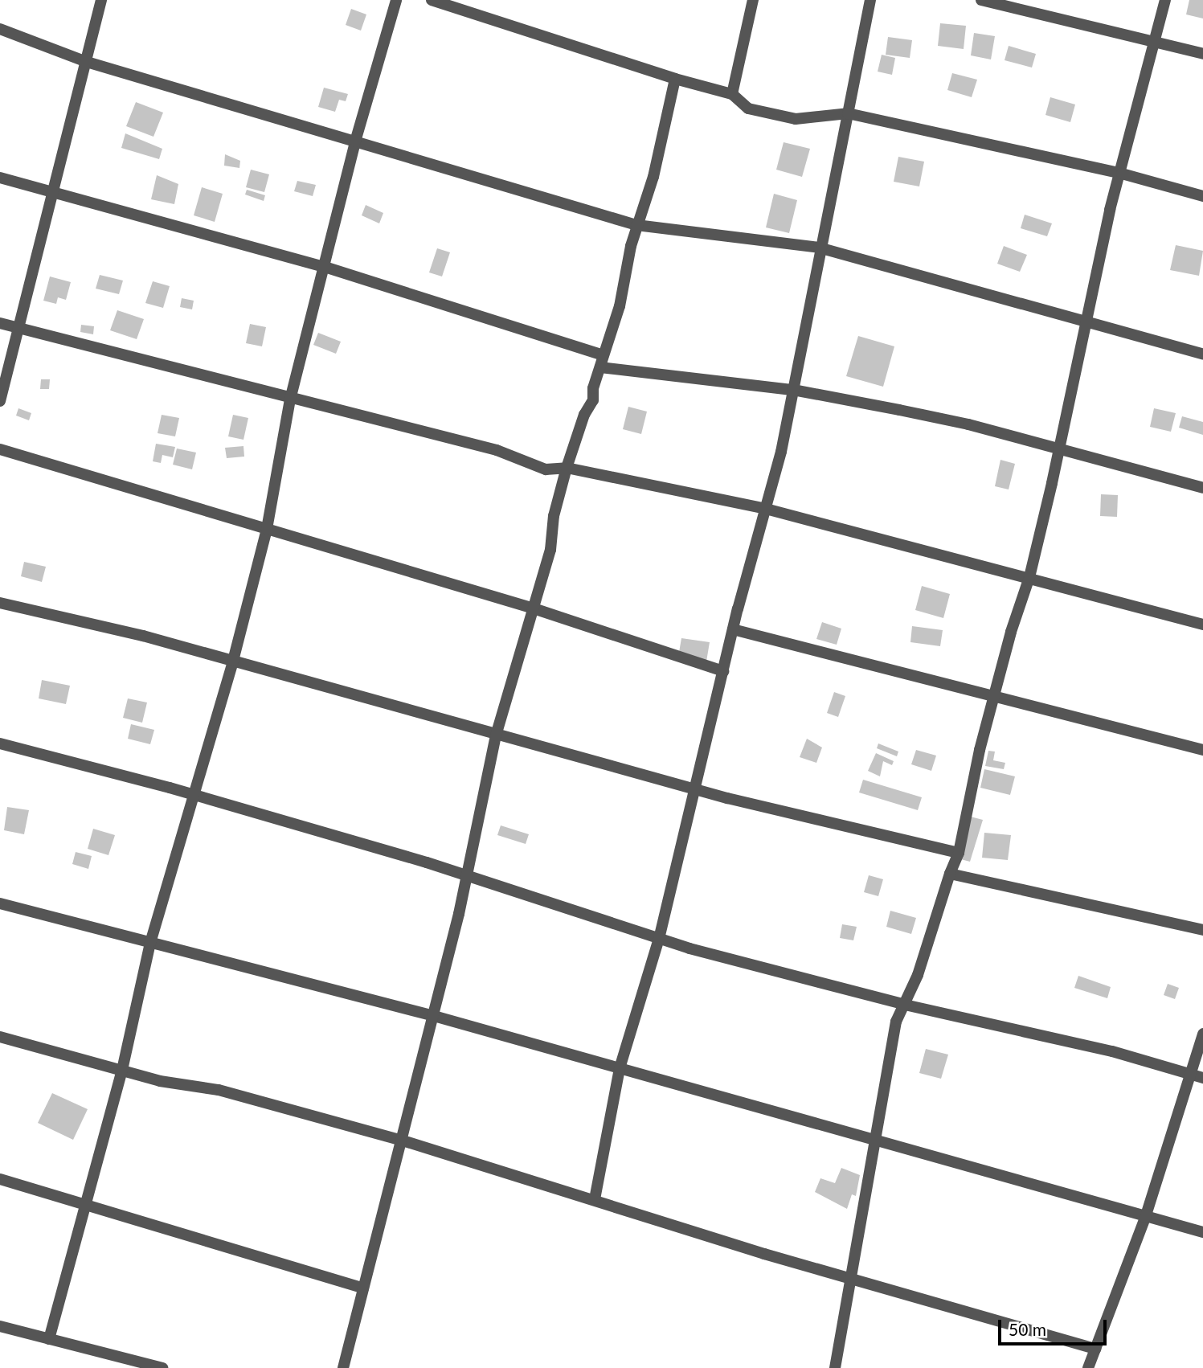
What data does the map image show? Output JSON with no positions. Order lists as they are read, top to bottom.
{
  "scale_bar": "50 m"
}
